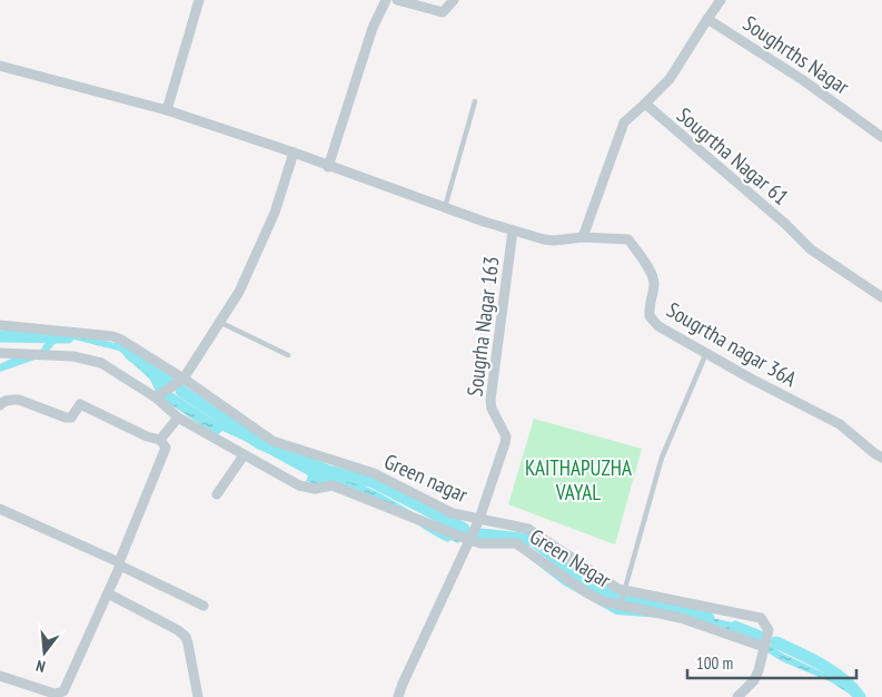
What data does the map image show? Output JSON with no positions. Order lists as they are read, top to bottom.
{
  "streets": {
    "street": [
      "Soughrths Nagar",
      "Sougrtha Nagar 61",
      "Sougrha Nagar 163",
      "Sougrtha nagar 36A",
      "Green nagar",
      "Green Nagar"
    ]
  },
  "crossings": [
    ["Soughrths Nagar", "Sougrtha Nagar 61"],
    ["Sougrha Nagar 163", "Sougrtha nagar 36A"],
    ["Sougrha Nagar 163", "Green nagar"],
    ["Sougrha Nagar 163", "Green Nagar"],
    ["Green nagar", "Green Nagar"]
  ],
  "parks": ["KAITHAPUZHA VAYAL"],
  "scale_bar": "100 m",
  "north": "bottom"
}
